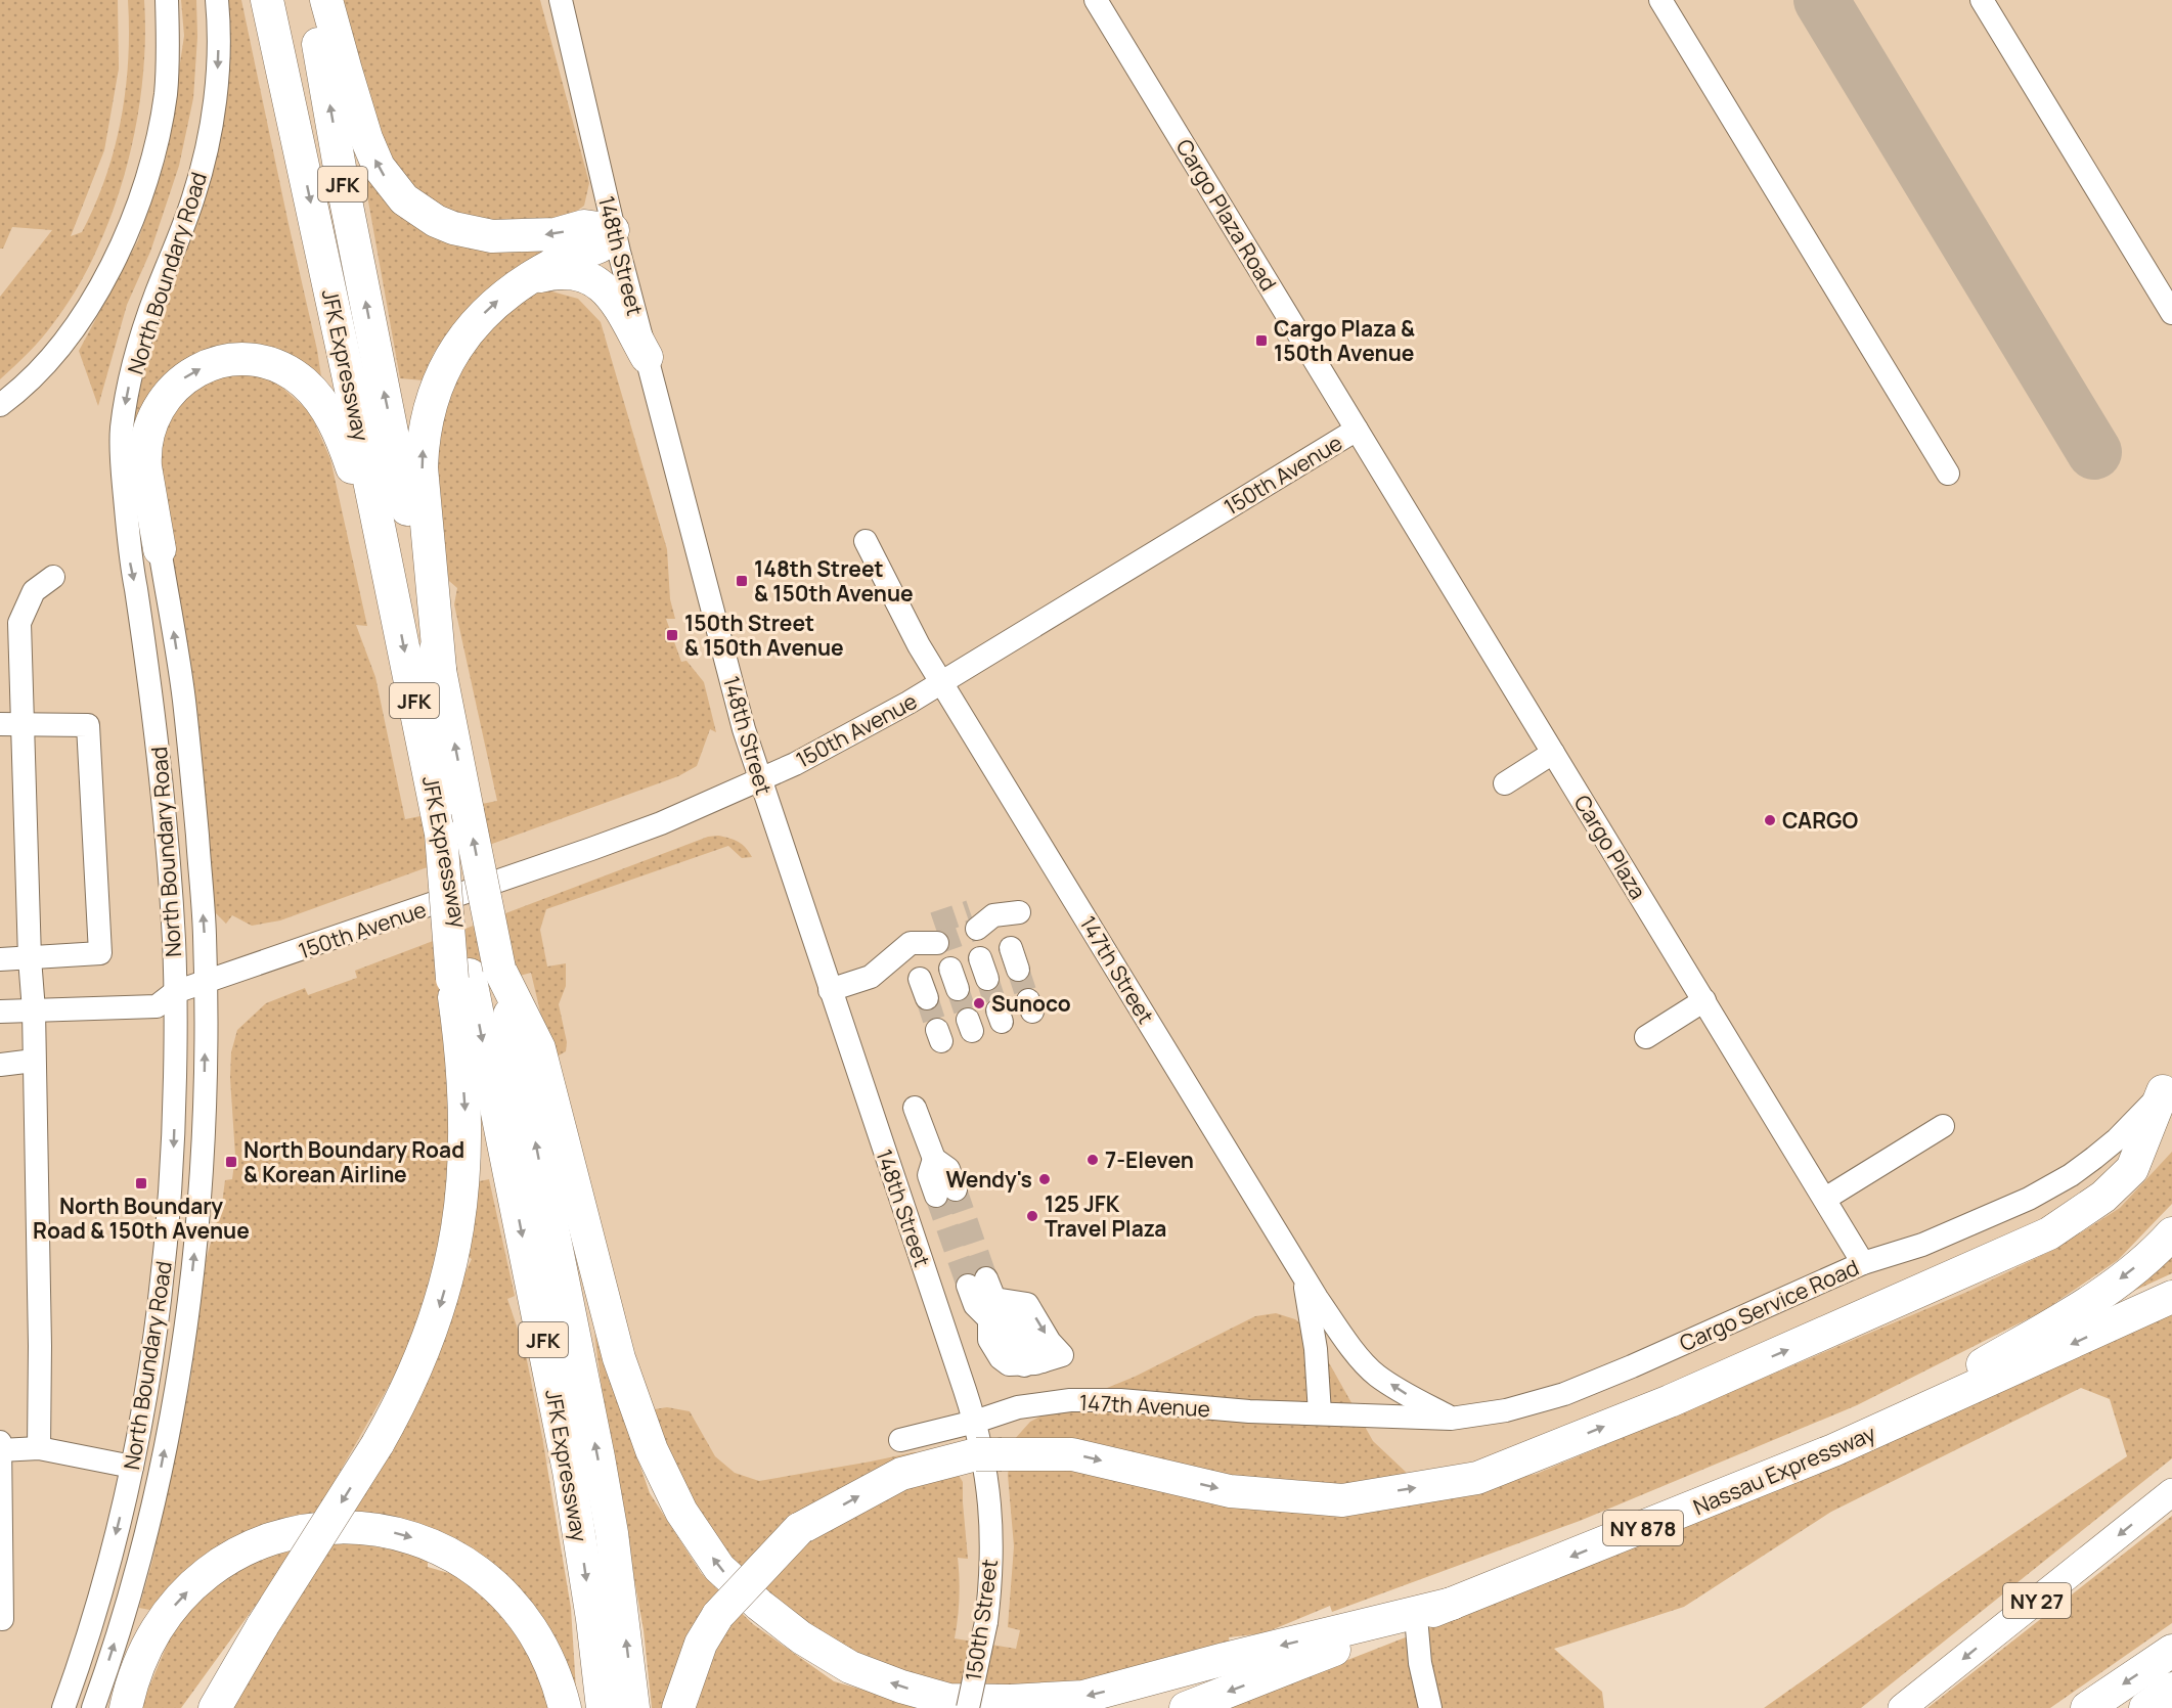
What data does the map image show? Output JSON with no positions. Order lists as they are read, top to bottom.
{
  "streets": {
    "highway": [
      "JFK",
      "JFK Expressway",
      "Nassau Expressway",
      "NY 878"
    ],
    "main road": ["NY 27"],
    "street": [
      "Cargo Plaza Road",
      "148th Street",
      "North Boundary Road",
      "150th Avenue",
      "Cargo Plaza",
      "147th Street",
      "Cargo Service Road",
      "147th Avenue",
      "150th Street"
    ]
  },
  "crossings": [
    ["Cargo Plaza Road", "150th Avenue"],
    ["Cargo Plaza Road", "Cargo Plaza"],
    ["148th Street", "150th Avenue"],
    ["148th Street", "147th Avenue"],
    ["148th Street", "150th Street"],
    ["North Boundary Road", "150th Avenue"],
    ["150th Avenue", "Cargo Plaza"],
    ["150th Avenue", "147th Street"],
    ["Cargo Plaza", "Cargo Service Road"],
    ["147th Street", "Cargo Service Road"],
    ["147th Street", "147th Avenue"],
    ["Cargo Service Road", "147th Avenue"],
    ["147th Avenue", "150th Street"]
  ],
  "places": {
    "transit": [
      "Cargo Plaza & 150th Avenue",
      "148th Street & 150th Avenue",
      "150th Street & 150th Avenue",
      "North Boundary Road & Korean Airline",
      "North Boundary Road & 150th Avenue"
    ],
    "other": [
      "CARGO",
      "Sunoco",
      "7-Eleven",
      "Wendy's",
      "125 JFK Travel Plaza"
    ]
  }
}
